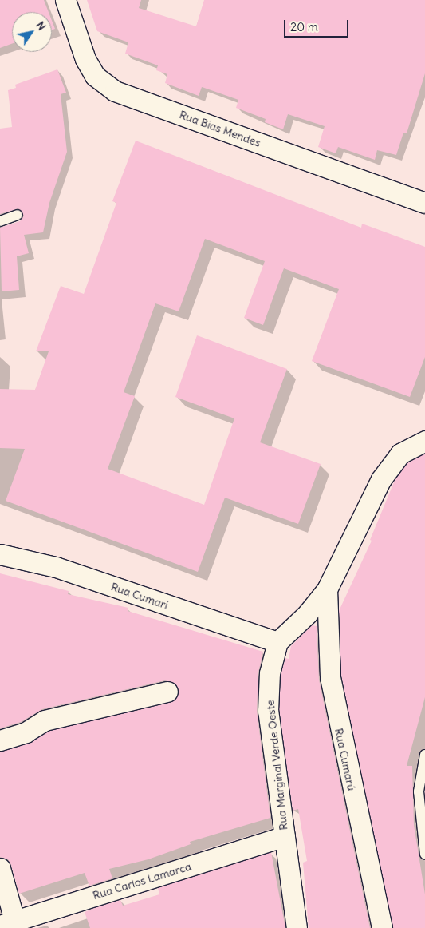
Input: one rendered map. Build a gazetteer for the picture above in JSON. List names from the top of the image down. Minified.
{"streets":{"street":["Rua Bias Mendes","Rua Cumari","Rua Cumarú","Rua Marginal Verde Oeste","Rua Carlos Lamarca"]},"crossings":[["Rua Cumari","Rua Marginal Verde Oeste"],["Rua Marginal Verde Oeste","Rua Carlos Lamarca"]],"scale_bar":"20 m","north":"top right"}
